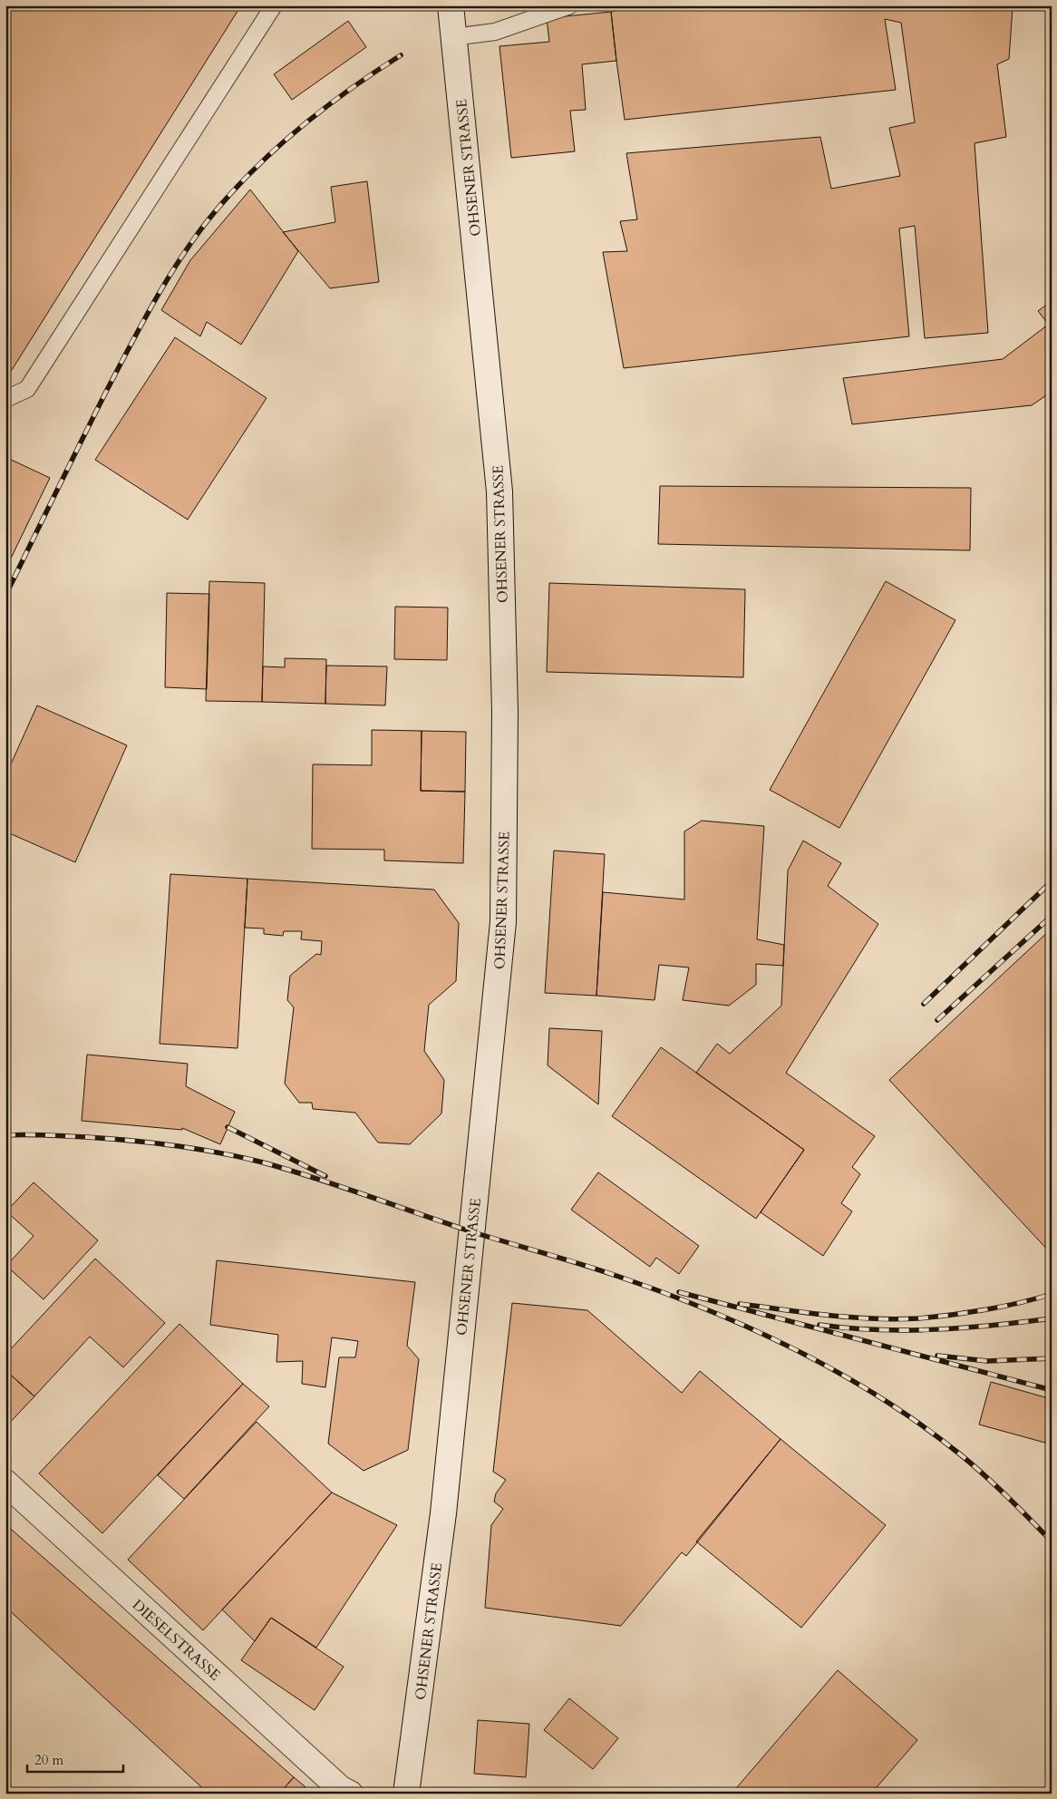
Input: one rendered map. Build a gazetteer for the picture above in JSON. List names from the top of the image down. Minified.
{"streets":{"main road":["OHSENER STRASSE","DIESELSTRASSE"]},"scale_bar":"20 m"}
